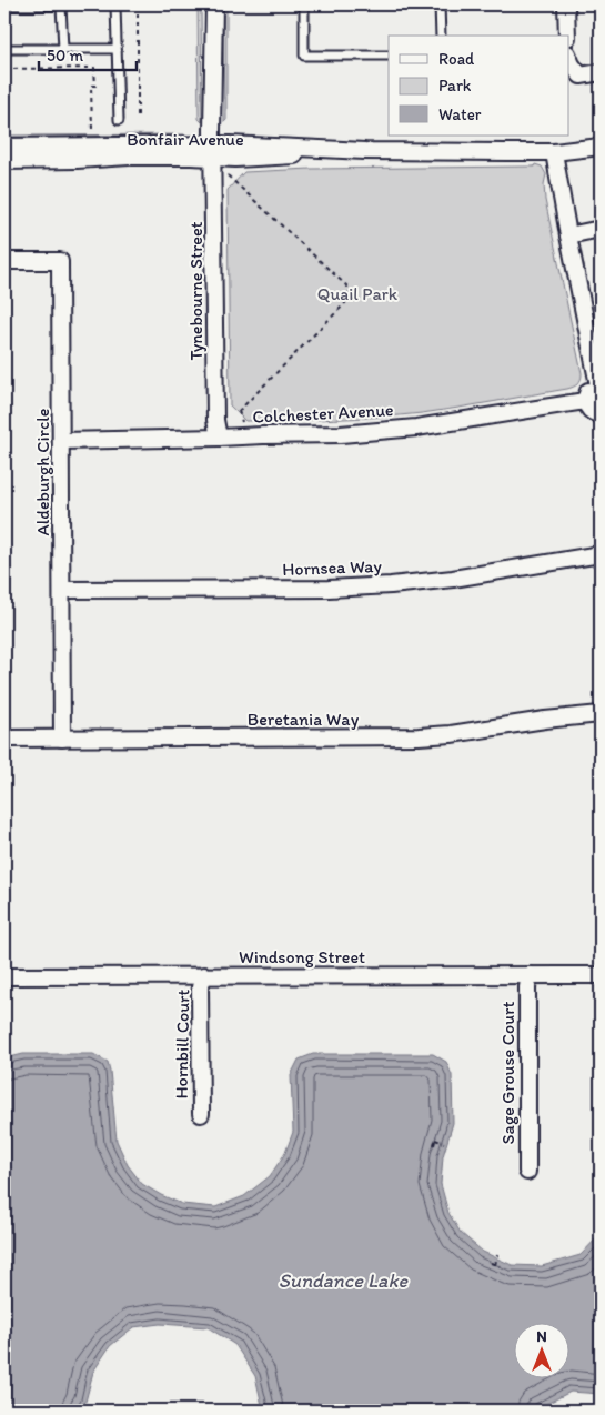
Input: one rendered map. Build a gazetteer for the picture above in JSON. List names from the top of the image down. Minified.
{"streets":{"street":["Bonfair Avenue","Tynebourne Street","Colchester Avenue","Aldeburgh Circle","Hornsea Way","Beretania Way","Windsong Street","Hornbill Court","Sage Grouse Court"]},"crossings":[["Bonfair Avenue","Tynebourne Street"],["Tynebourne Street","Colchester Avenue"],["Colchester Avenue","Aldeburgh Circle"],["Aldeburgh Circle","Hornsea Way"],["Aldeburgh Circle","Beretania Way"],["Windsong Street","Hornbill Court"],["Windsong Street","Sage Grouse Court"]],"water":["Sundance Lake"],"parks":["Quail Park"],"legend":["Road","Park","Water"],"scale_bar":"50 m","north":"top"}
